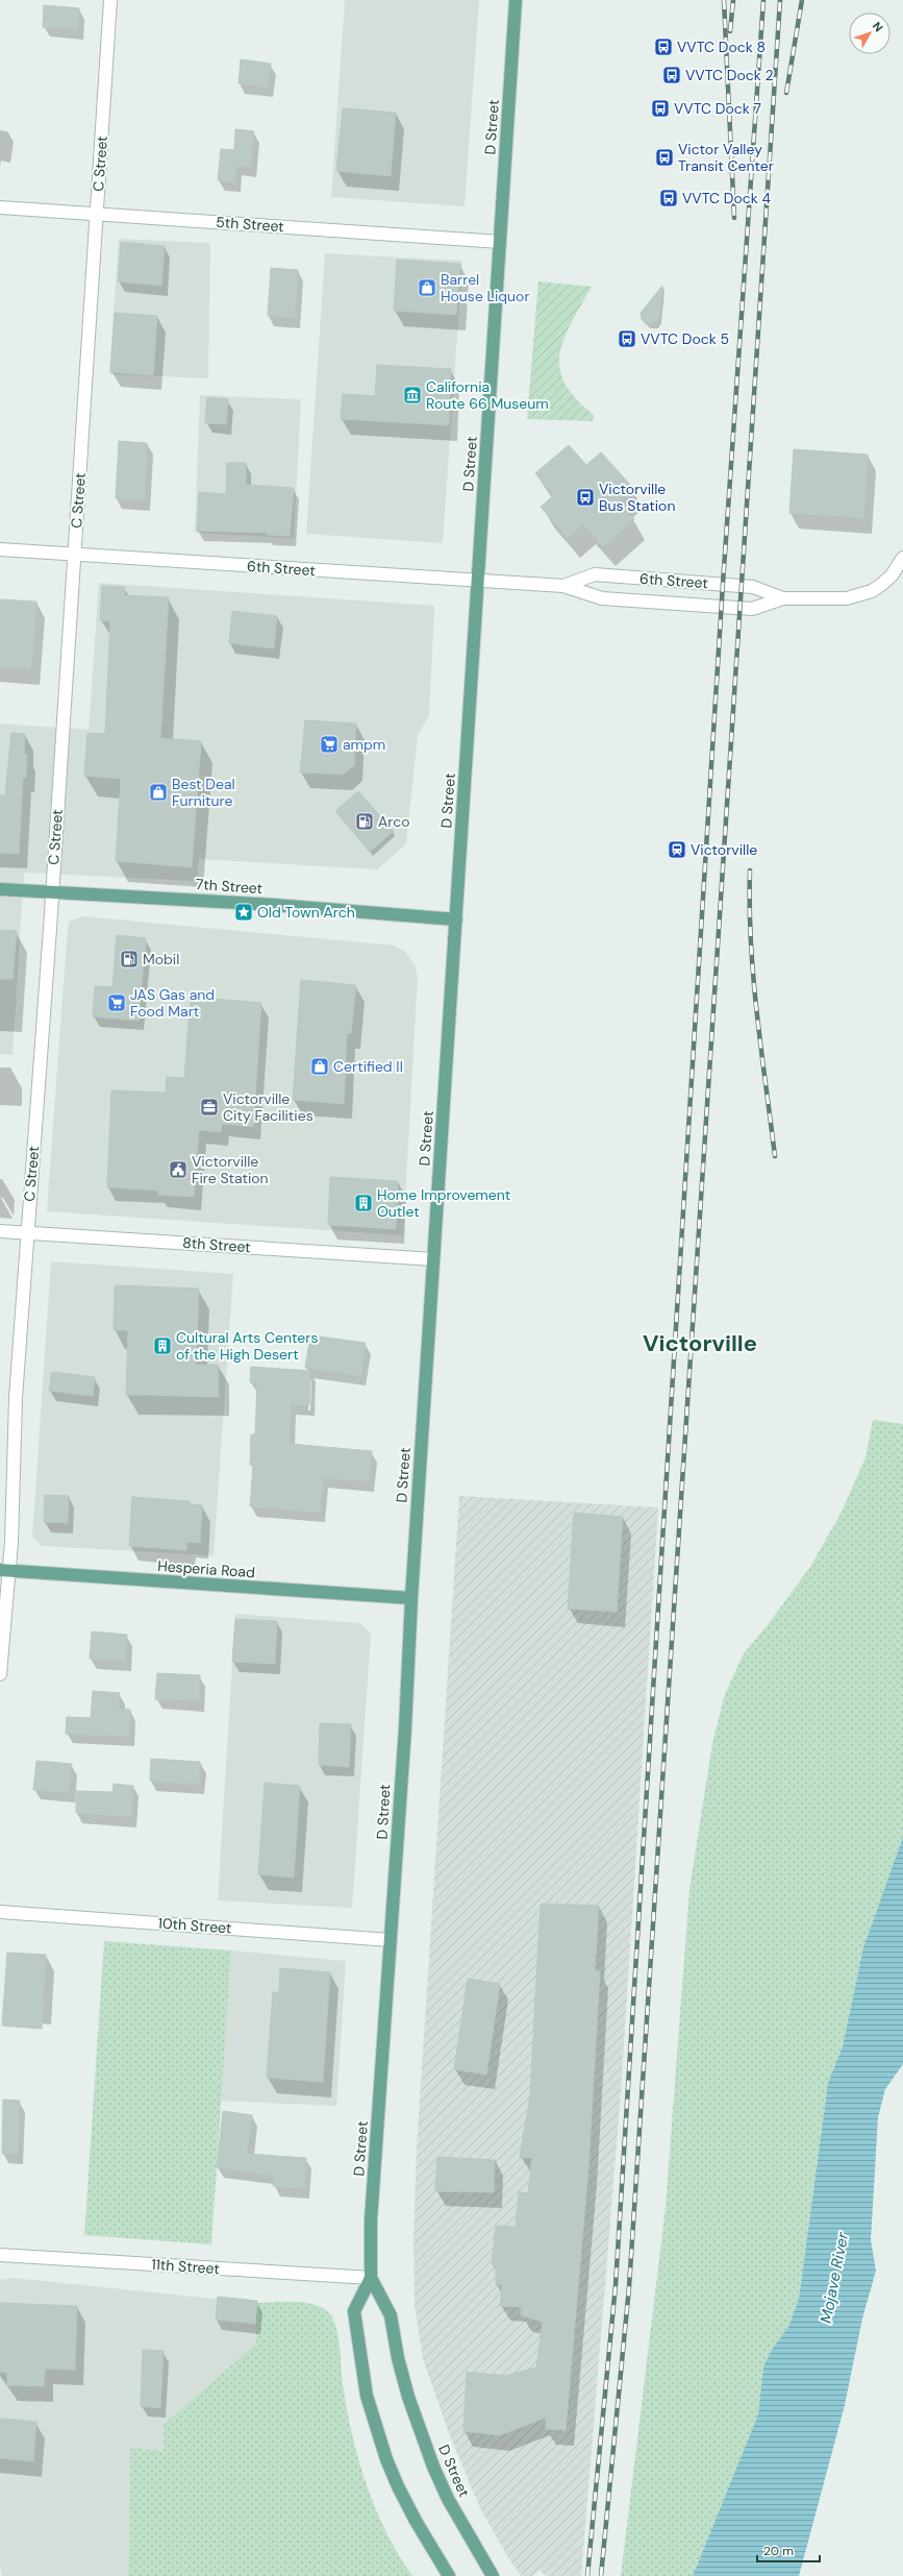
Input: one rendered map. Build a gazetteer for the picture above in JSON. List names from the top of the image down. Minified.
{"streets":{"main road":["D Street","7th Street","Hesperia Road"],"street":["C Street","5th Street","6th Street","8th Street","10th Street","11th Street"]},"crossings":[["D Street","5th Street"],["D Street","6th Street"],["D Street","7th Street"],["D Street","8th Street"],["D Street","Hesperia Road"],["D Street","10th Street"],["D Street","11th Street"],["C Street","5th Street"],["C Street","6th Street"],["C Street","7th Street"],["C Street","8th Street"],["C Street","Hesperia Road"]],"districts":["Victorville"],"water":["Mojave River"],"places":{"bus stop":["VVTC Dock 8","VVTC Dock 2","VVTC Dock 7","Victor Valley Transit Center","VVTC Dock 4","VVTC Dock 5","Victorville Bus Station"],"shop":["Barrel House Liquor","Best Deal Furniture","Certified II"],"museum":["California Route 66 Museum"],"supermarket":["ampm","JAS Gas and Food Mart"],"fuel station":["Arco","Mobil"],"station":["Victorville"],"place":["Old Town Arch"],"office":["Victorville City Facilities"],"public building":["Victorville Fire Station"],"building":["Home Improvement Outlet","Cultural Arts Centers of the High Desert"]},"scale_bar":"20 m","north":"top right"}
